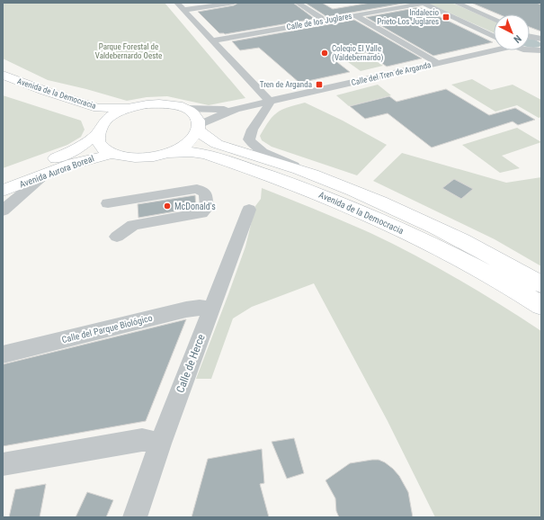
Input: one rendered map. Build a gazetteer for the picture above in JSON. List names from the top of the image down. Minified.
{"streets":{"main road":["Avenida de la Democracia","Avenida Aurora Boreal"],"street":["Calle de los Juglares","Calle del Tren de Arganda","Calle del Parque Biológico","Calle de Herce"]},"crossings":[["Calle del Tren de Arganda","Avenida de la Democracia"],["Avenida de la Democracia","Avenida Aurora Boreal"],["Calle del Parque Biológico","Calle de Herce"]],"parks":["Parque Forestal de Valdebernardo Oeste"],"places":{"transit":["Indalecio Prieto-Los Juglares","Tren de Arganda"],"other":["Colegio El Valle (Valdebernardo)","McDonald's"]},"north":"bottom right"}
